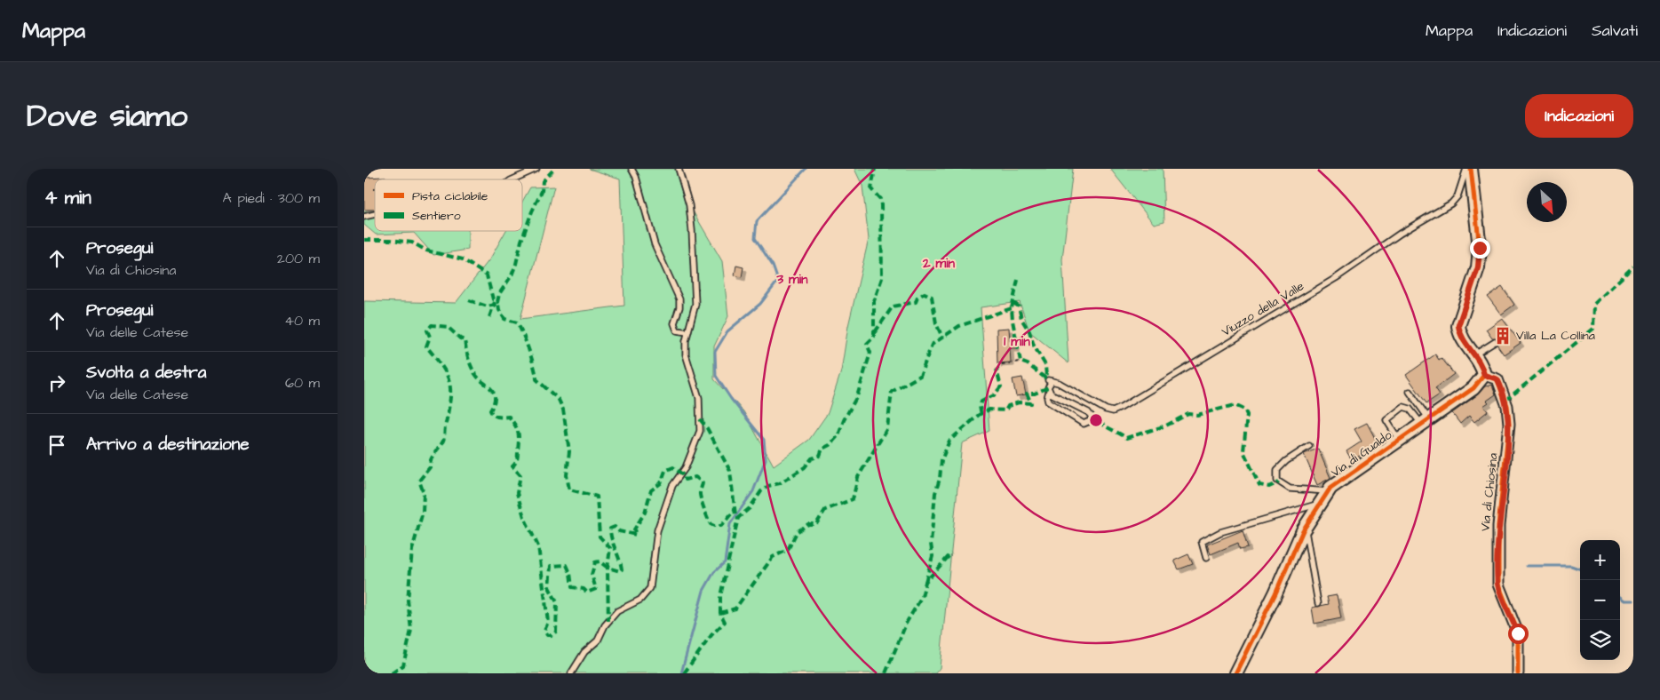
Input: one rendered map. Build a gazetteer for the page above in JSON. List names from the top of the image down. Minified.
{"streets":{"street":["Via di Gualdo","Via di Chiosina"],"lane":["Viuzzo della Valle"]},"crossings":[["Via di Gualdo","Via di Chiosina"]],"places":{"building":["Villa La Collina"]},"legend":["Pista ciclabile","Sentiero"],"north":"bottom right","page":{"header":"Mappa","nav":["Mappa","Indicazioni","Salvati"],"title":"Dove siamo","buttons":"Indicazioni","heading":["4 min","A piedi · 300 m"],"list":[["Prosegui","Via di Chiosina","200 m"],["Prosegui","Via delle Catese","40 m"],["Svolta a destra","Via delle Catese","60 m"],"Arrivo a destinazione"],"map_buttons":["+","−"]},"rings":["2 min","3 min","1 min"]}
